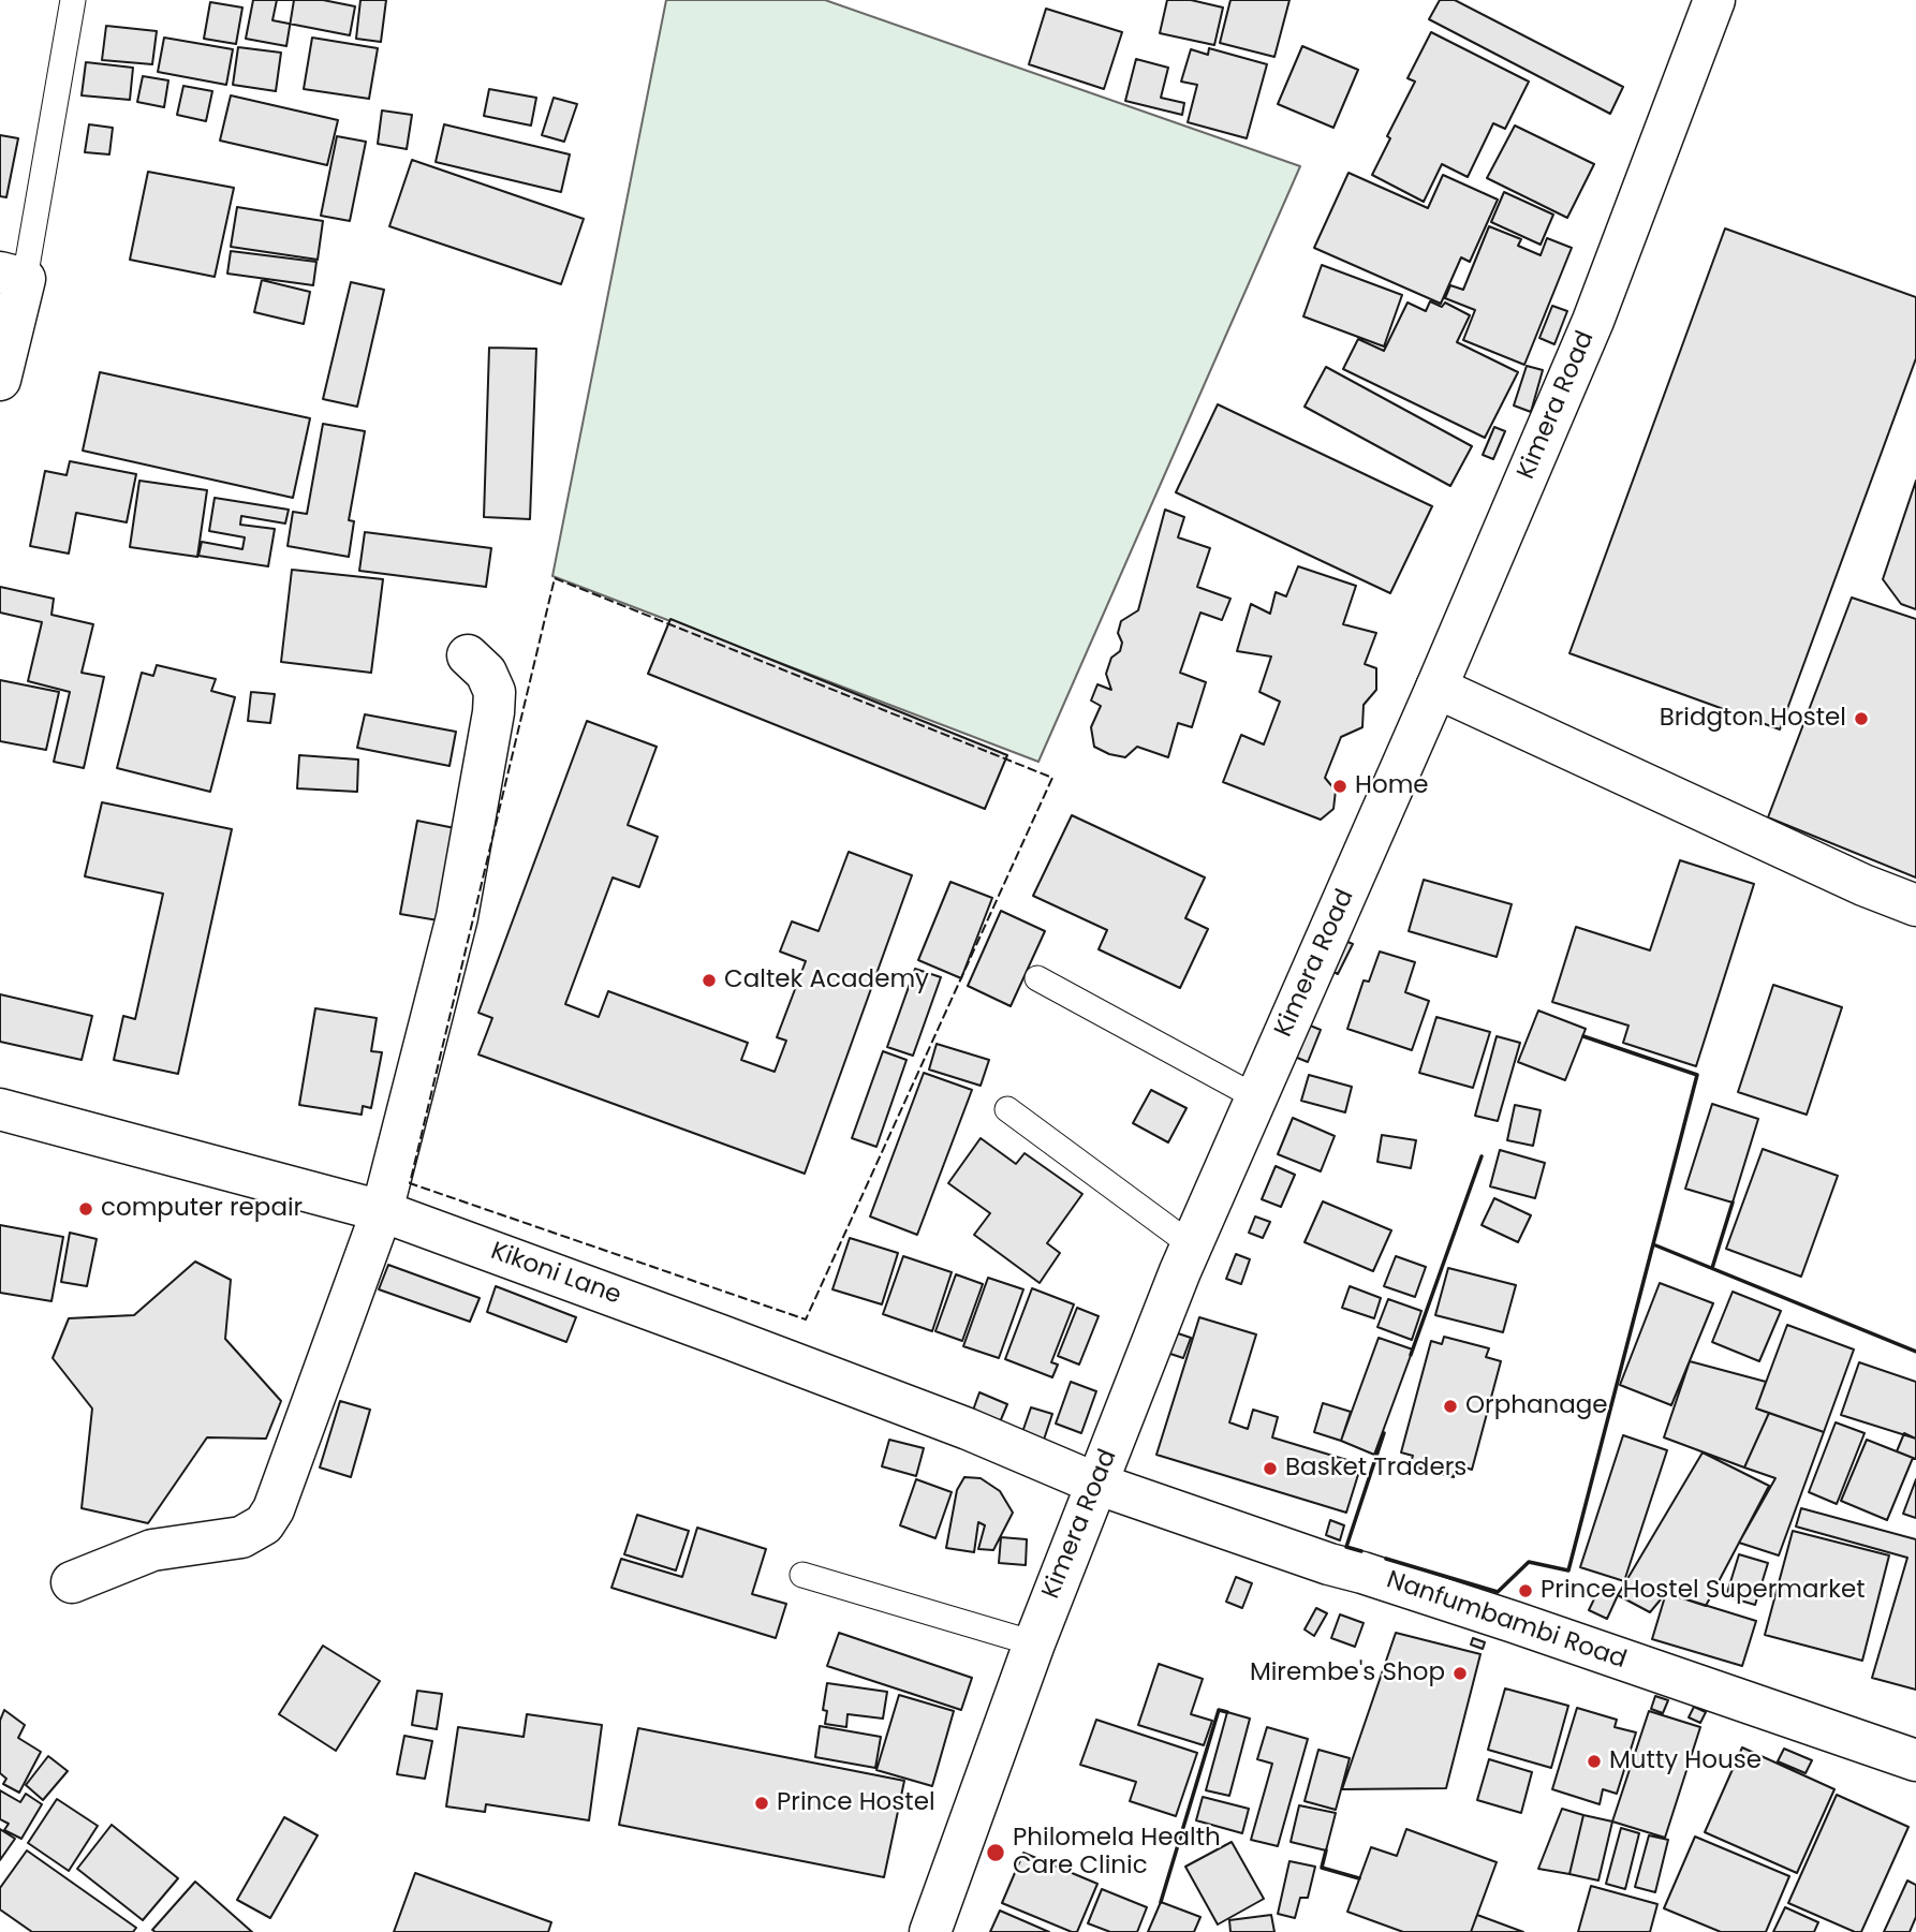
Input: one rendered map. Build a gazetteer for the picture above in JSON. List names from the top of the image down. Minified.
{"streets":{"street":["Kimera Road","Kikoni Lane","Nanfumbambi Road"]},"crossings":[["Kimera Road","Kikoni Lane"],["Kimera Road","Nanfumbambi Road"],["Kikoni Lane","Nanfumbambi Road"]],"places":["Bridgton Hostel","Home","Caltek Academy","computer repair","Orphanage","Basket Traders","Prince Hostel Supermarket","Mirembe's Shop","Mutty House","Prince Hostel","Philomela Health Care Clinic"]}
